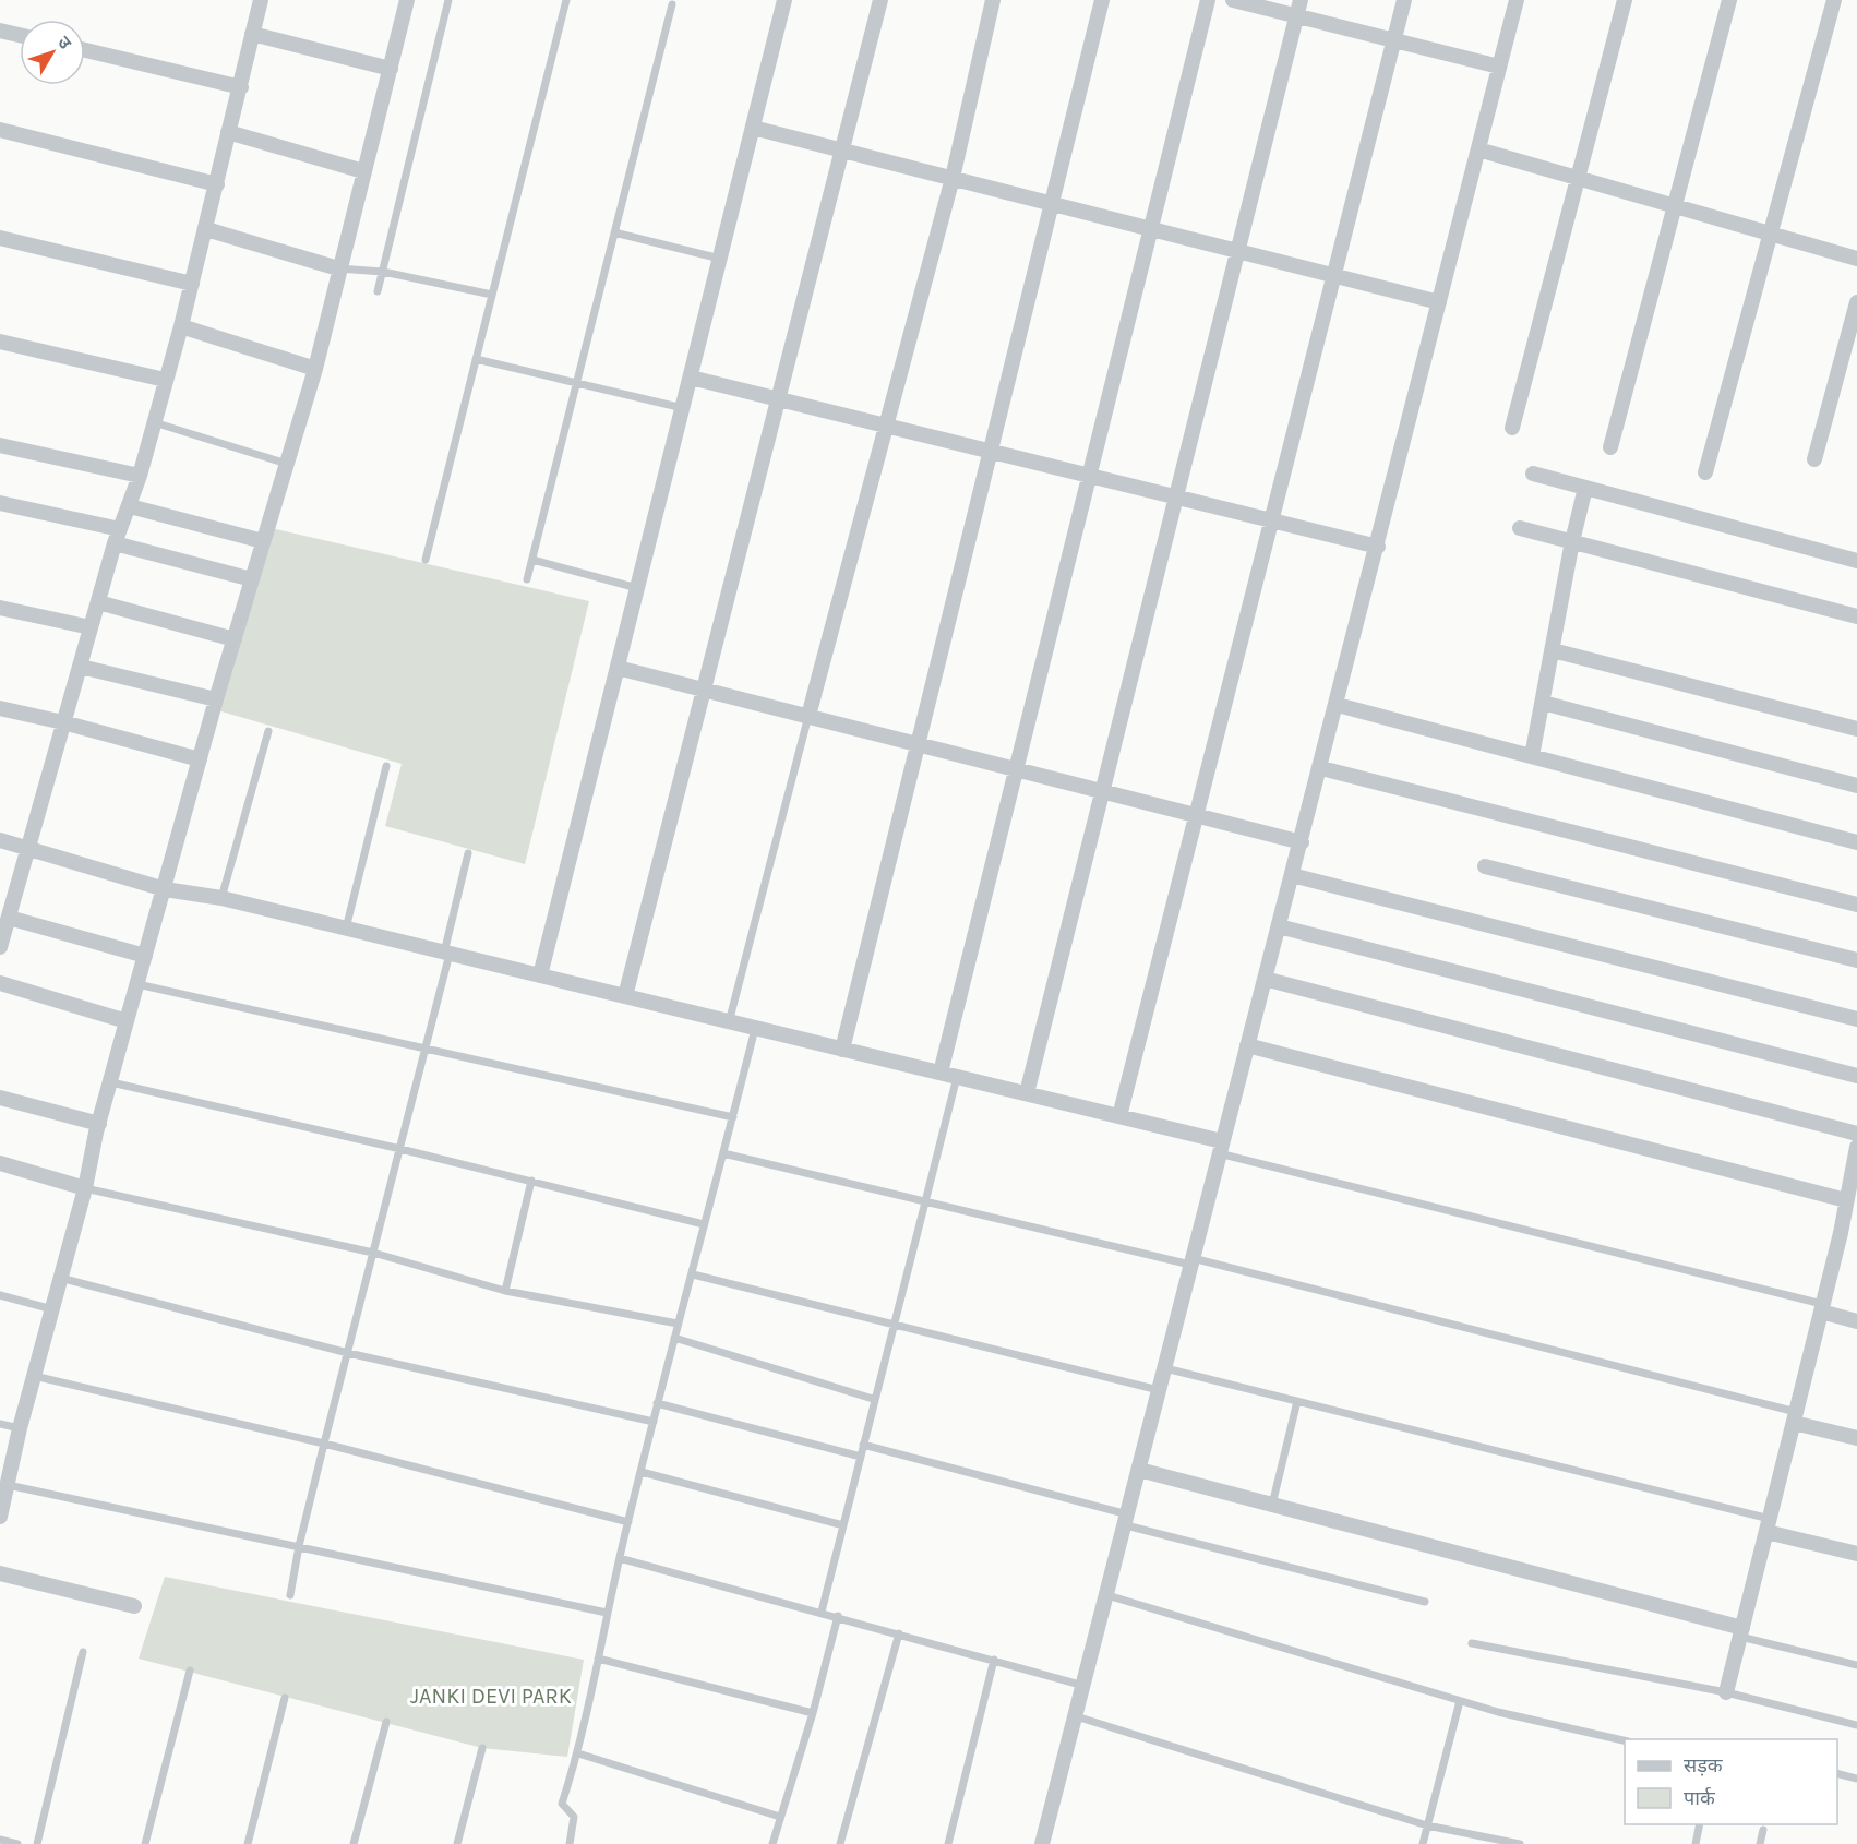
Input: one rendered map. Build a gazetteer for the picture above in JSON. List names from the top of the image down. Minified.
{"parks":["JANKI DEVI PARK"],"legend":["सड़क","पार्क"],"north":"top right"}
